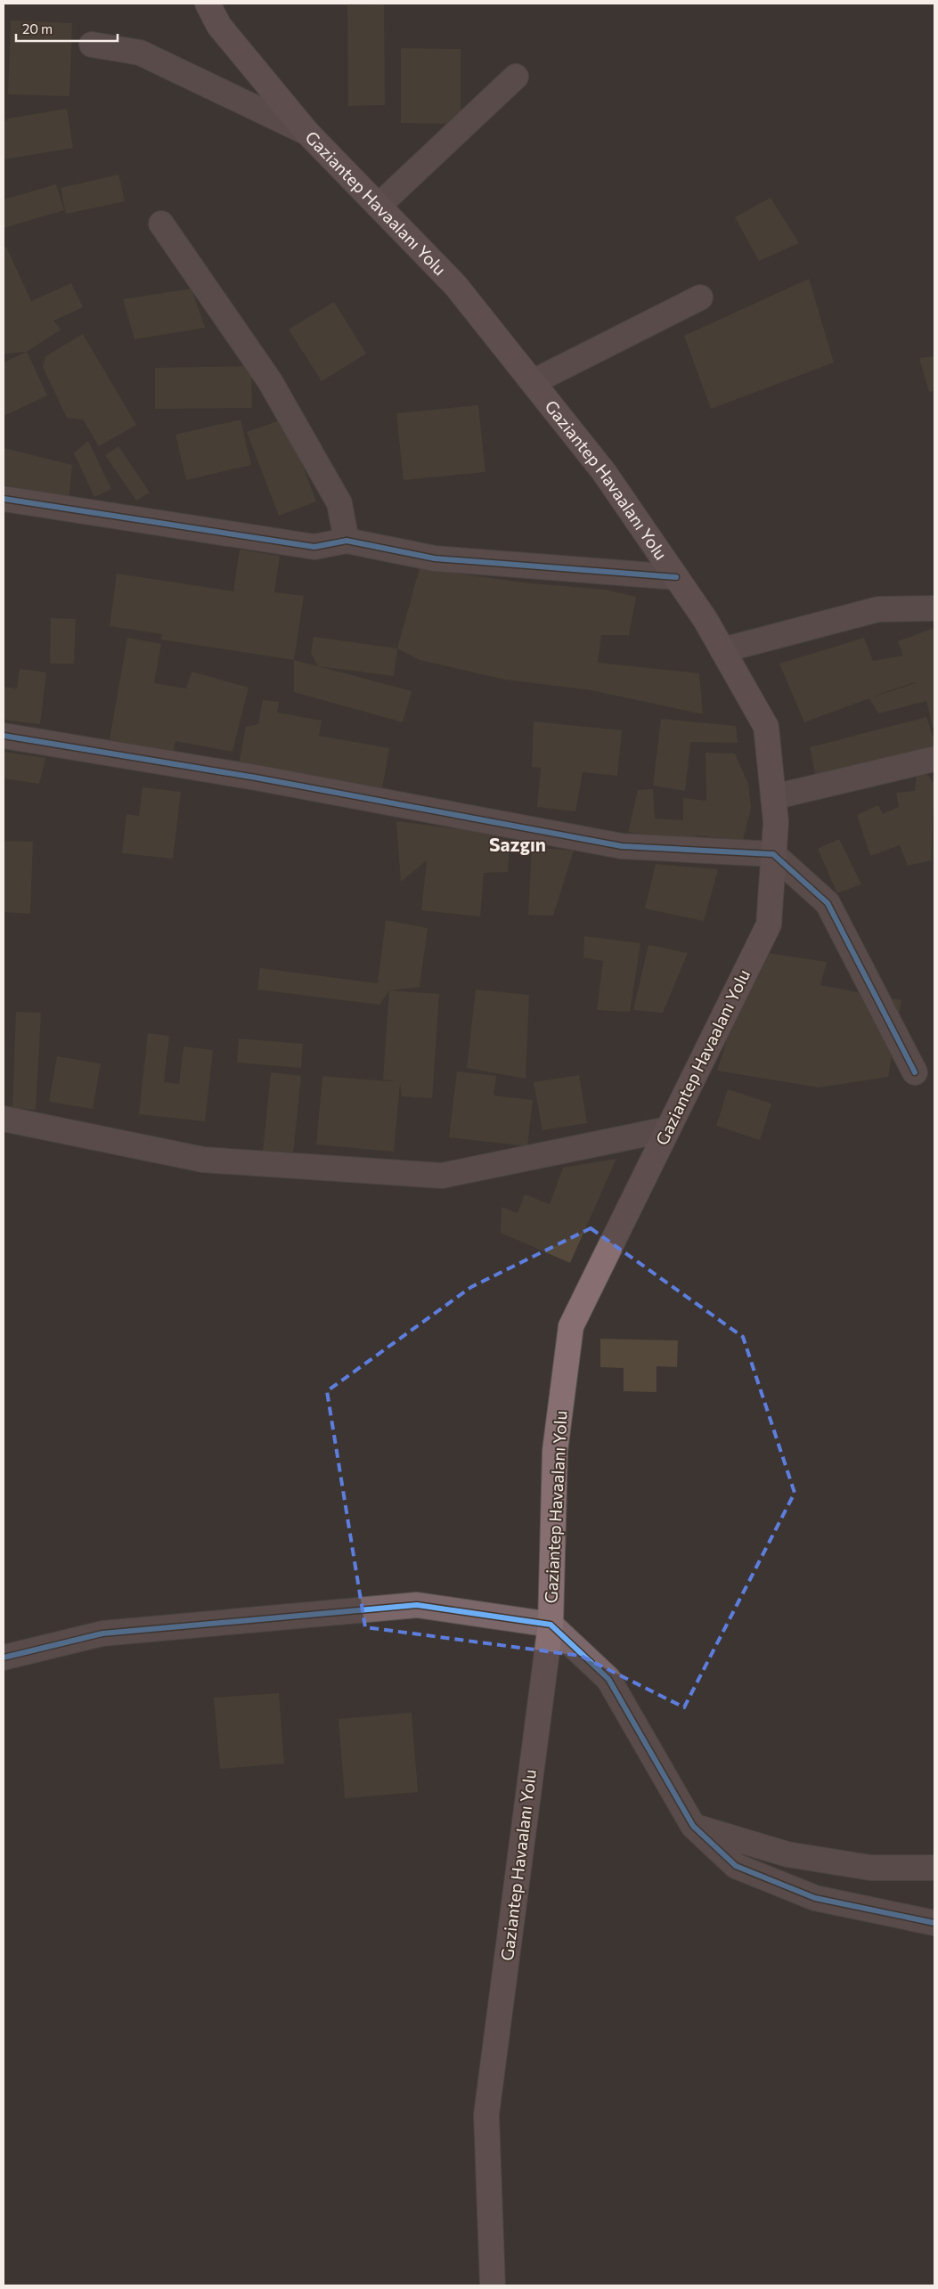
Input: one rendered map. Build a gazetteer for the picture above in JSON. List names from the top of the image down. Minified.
{"streets":{"main road":["Gaziantep Havaalanı Yolu"]},"districts":["Sazgın"],"scale_bar":"20 m"}
